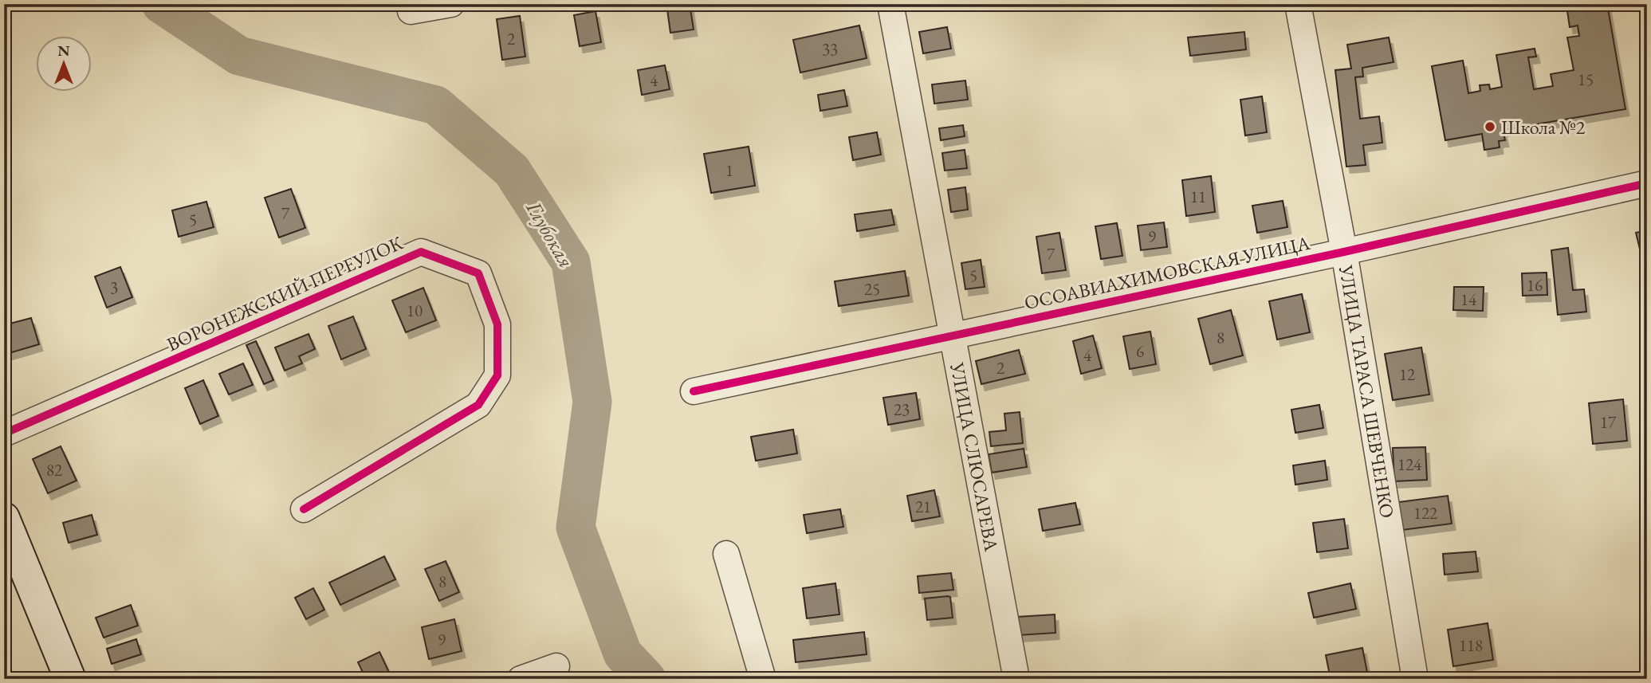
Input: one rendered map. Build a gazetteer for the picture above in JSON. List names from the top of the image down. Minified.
{"streets":{"street":["ОСОАВИАХИМОВСКАЯ УЛИЦА","ВОРОНЕЖСКИЙ ПЕРЕУЛОК","УЛИЦА ТАРАСА ШЕВЧЕНКО","УЛИЦА СЛЮСАРЕВА"]},"crossings":[["ОСОАВИАХИМОВСКАЯ УЛИЦА","УЛИЦА ТАРАСА ШЕВЧЕНКО"],["ОСОАВИАХИМОВСКАЯ УЛИЦА","УЛИЦА СЛЮСАРЕВА"]],"water":["Глубокая"],"places":["Школа №2"],"house_numbers":["2","33","15","4","1","11","7","5","9","7","5","16","3","25","14","10","8","6","4","2","12","23","17","124","82","21","122","8","9","118"],"north":"top"}
